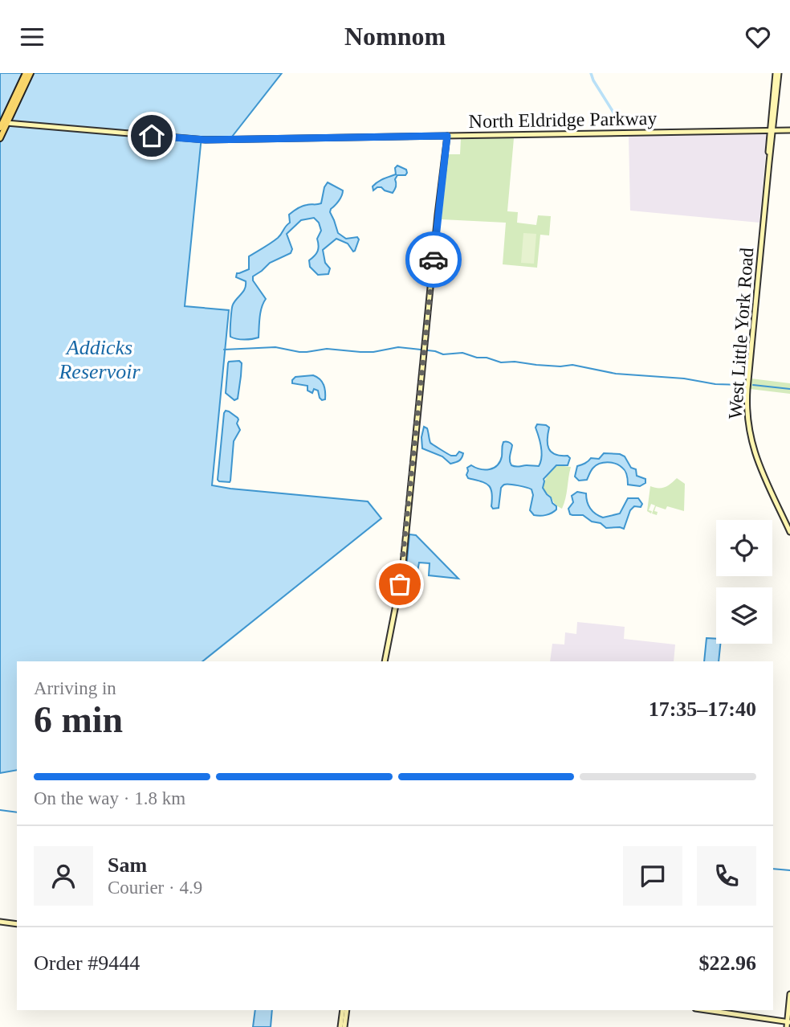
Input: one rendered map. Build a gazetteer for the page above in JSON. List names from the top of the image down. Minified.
{"streets":{"main road":["North Eldridge Parkway","West Little York Road"]},"crossings":[["North Eldridge Parkway","West Little York Road"]],"water":["Addicks Reservoir"],"page":{"header":"Nomnom","heading":["6 min","Arriving in","17:35–17:40"],"panel":["Sam","Courier · 4.9","Order #9444","$22.96"],"bar":"On the way · 1.8 km"}}
